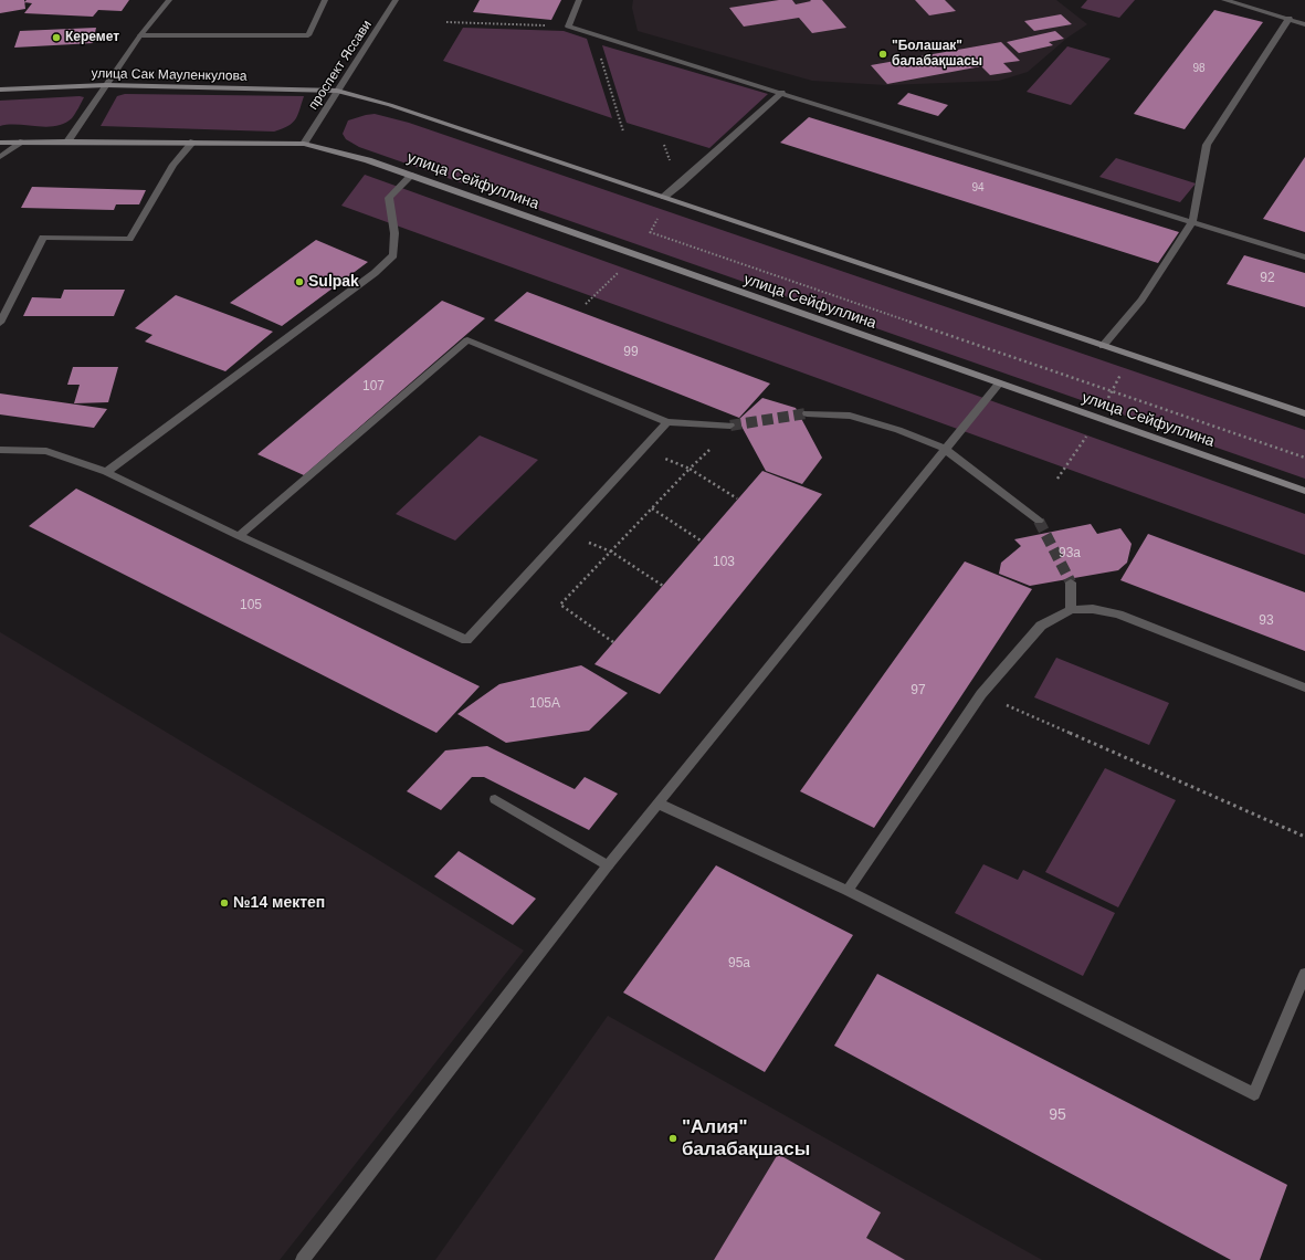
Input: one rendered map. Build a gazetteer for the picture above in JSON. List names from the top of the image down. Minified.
{"streets":{"main road":["улица Сак Мауленкулова","улица Сейфуллина"],"street":["проспект Яссави"]},"crossings":[["проспект Яссави","улица Сак Мауленкулова"],["проспект Яссави","улица Сейфуллина"]],"places":["Керемет","\"Болашак\" балабақшасы","Sulpak","№14 мектеп","\"Алия\" балабақшасы"],"house_numbers":["98","94","92","99","107","93а","103","105","93","97","105А","95а","95"]}
